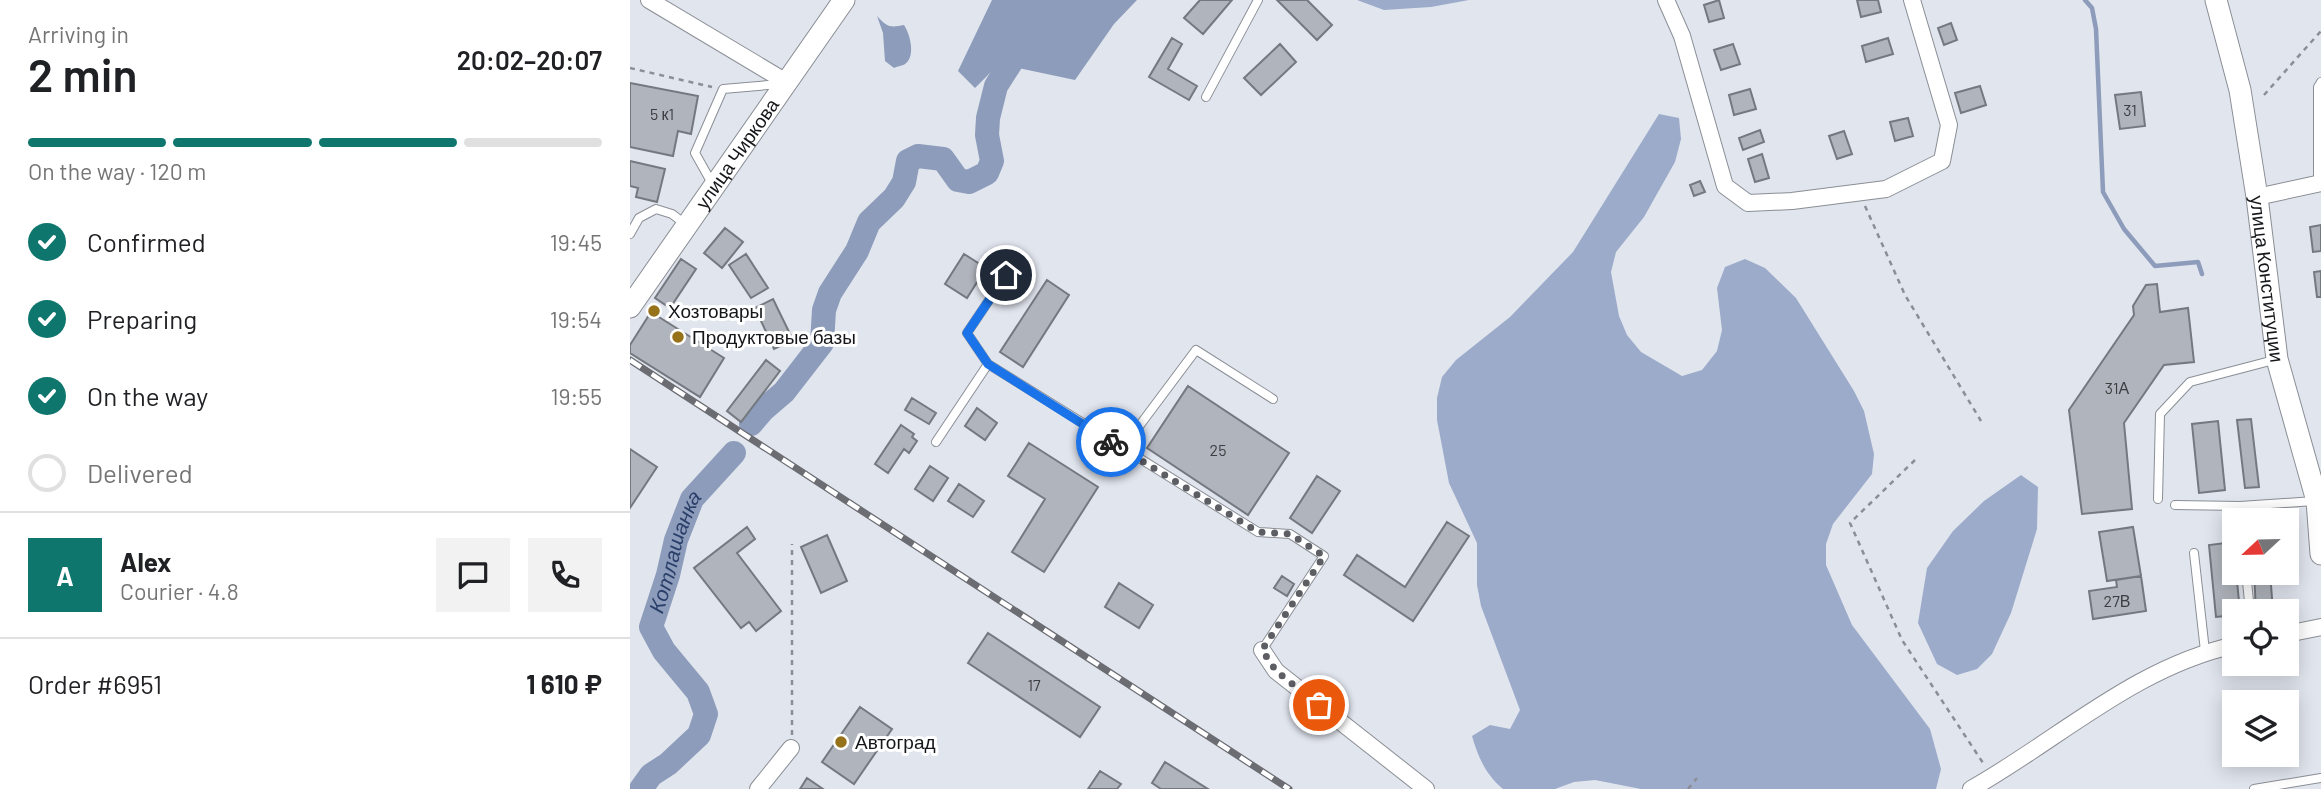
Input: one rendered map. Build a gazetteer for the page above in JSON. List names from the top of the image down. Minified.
{"streets":{"main road":["улица Чиркова","улица Конституции"]},"water":["Котлашанка"],"places":["Хозтовары","Продуктовые базы","Автоград"],"house_numbers":["31","5 к1","31А","25","27В","17"],"north":"left","page":{"heading":["2 min","Arriving in","20:02–20:07"],"panel":["Alex","Courier · 4.8","Order #6951","1 610 ₽"],"bar":"On the way · 120 m","list":[["Confirmed","19:45"],["Preparing","19:54"],["On the way","19:55"],"Delivered"],"round":"A"}}
